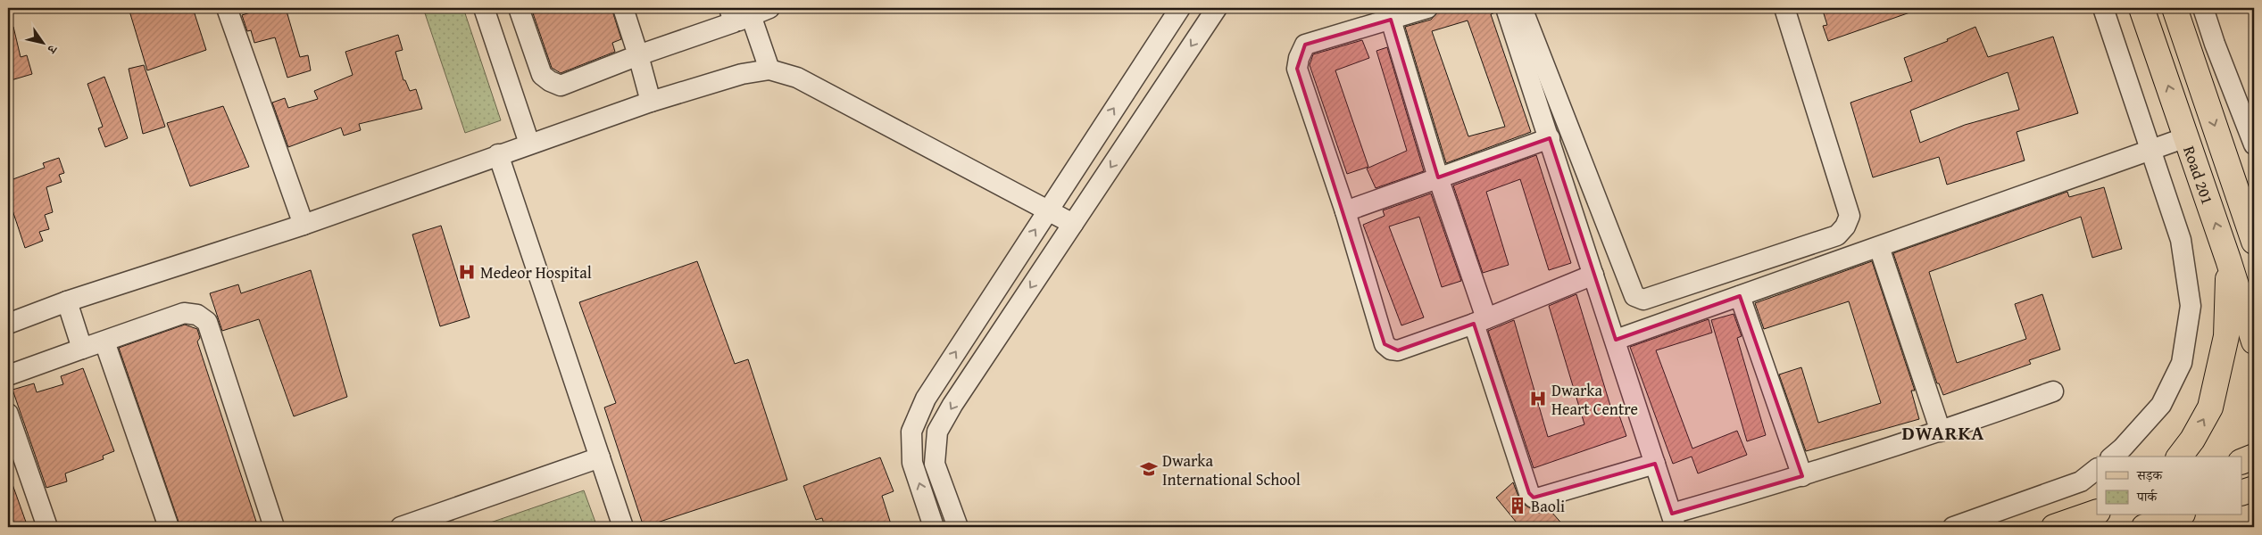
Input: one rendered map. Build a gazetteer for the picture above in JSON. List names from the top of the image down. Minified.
{"streets":{"main road":["Road 201"]},"districts":["DWARKA"],"places":{"hospital":["Medeor Hospital","Dwarka Heart Centre"],"school or university":["Dwarka International School"],"building":["Baoli"]},"legend":["सड़क","पार्क"],"north":"bottom right"}
